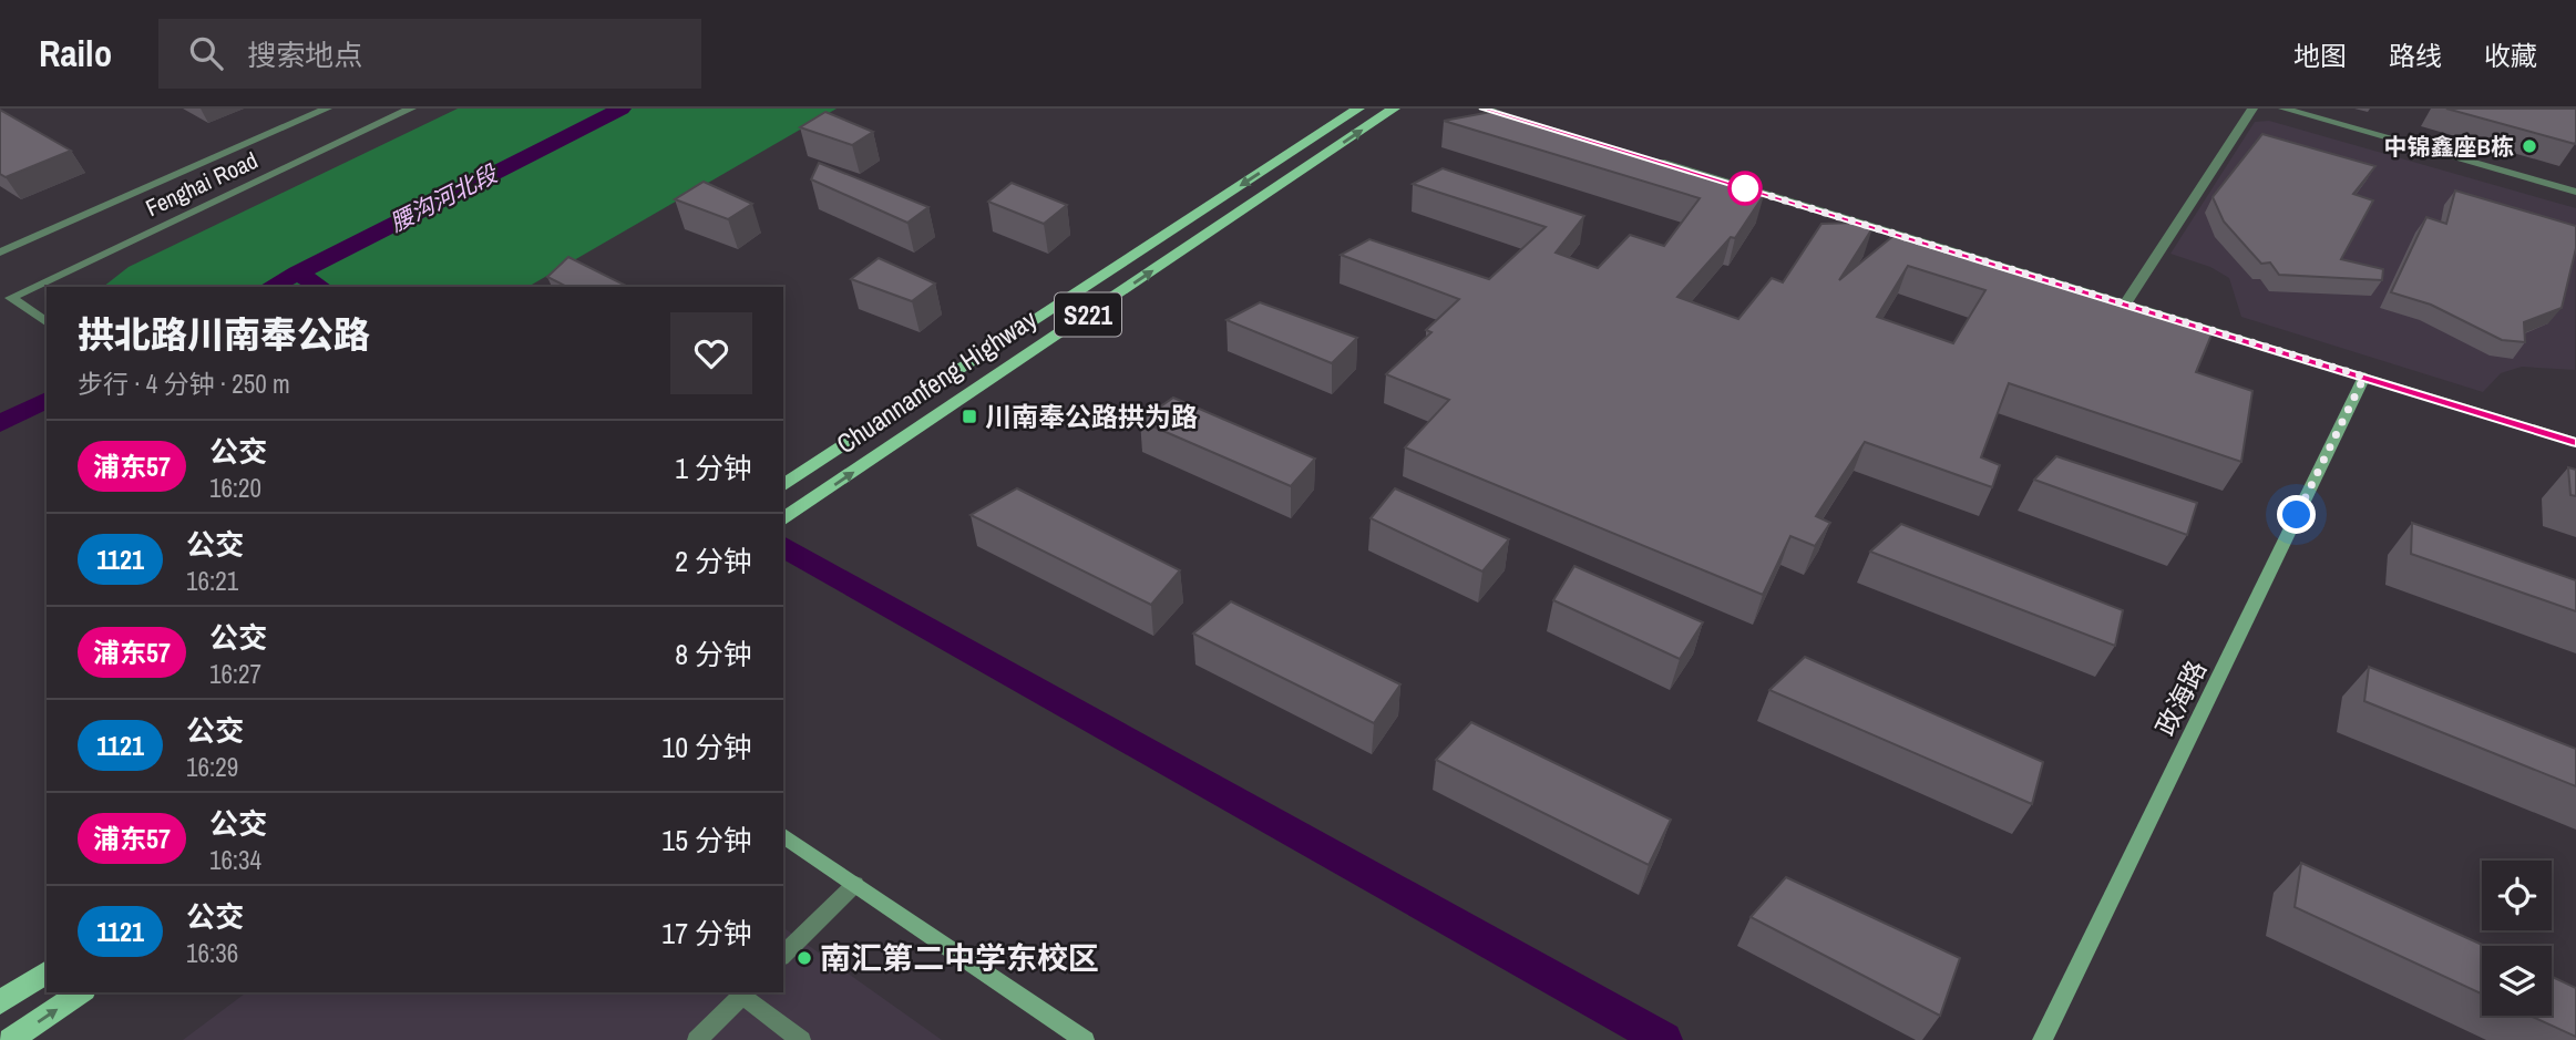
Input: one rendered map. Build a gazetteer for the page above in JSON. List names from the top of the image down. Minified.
{"streets":{"main road":["S221","Chuannanfeng Highway"],"street":["Fenghai Road","政海路"]},"water":["腰沟河北段"],"places":{"other":["中锦鑫座B栋","南汇第二中学东校区"],"transit":["川南奉公路拱为路"]},"lines":["bus line 浦东57"],"page":{"header":"Railo","search":"搜索地点","nav":["地图","路线","收藏"],"heading":["拱北路川南奉公路","步行 · 4 分钟 · 250 m"],"list":[{"mark":"浦东57","name":"公交","note":"16:20","value":"1 分钟"},{"mark":"1121","name":"公交","note":"16:21","value":"2 分钟"},{"mark":"浦东57","name":"公交","note":"16:27","value":"8 分钟"},{"mark":"1121","name":"公交","note":"16:29","value":"10 分钟"},{"mark":"浦东57","name":"公交","note":"16:34","value":"15 分钟"},{"mark":"1121","name":"公交","note":"16:36","value":"17 分钟"}]}}
